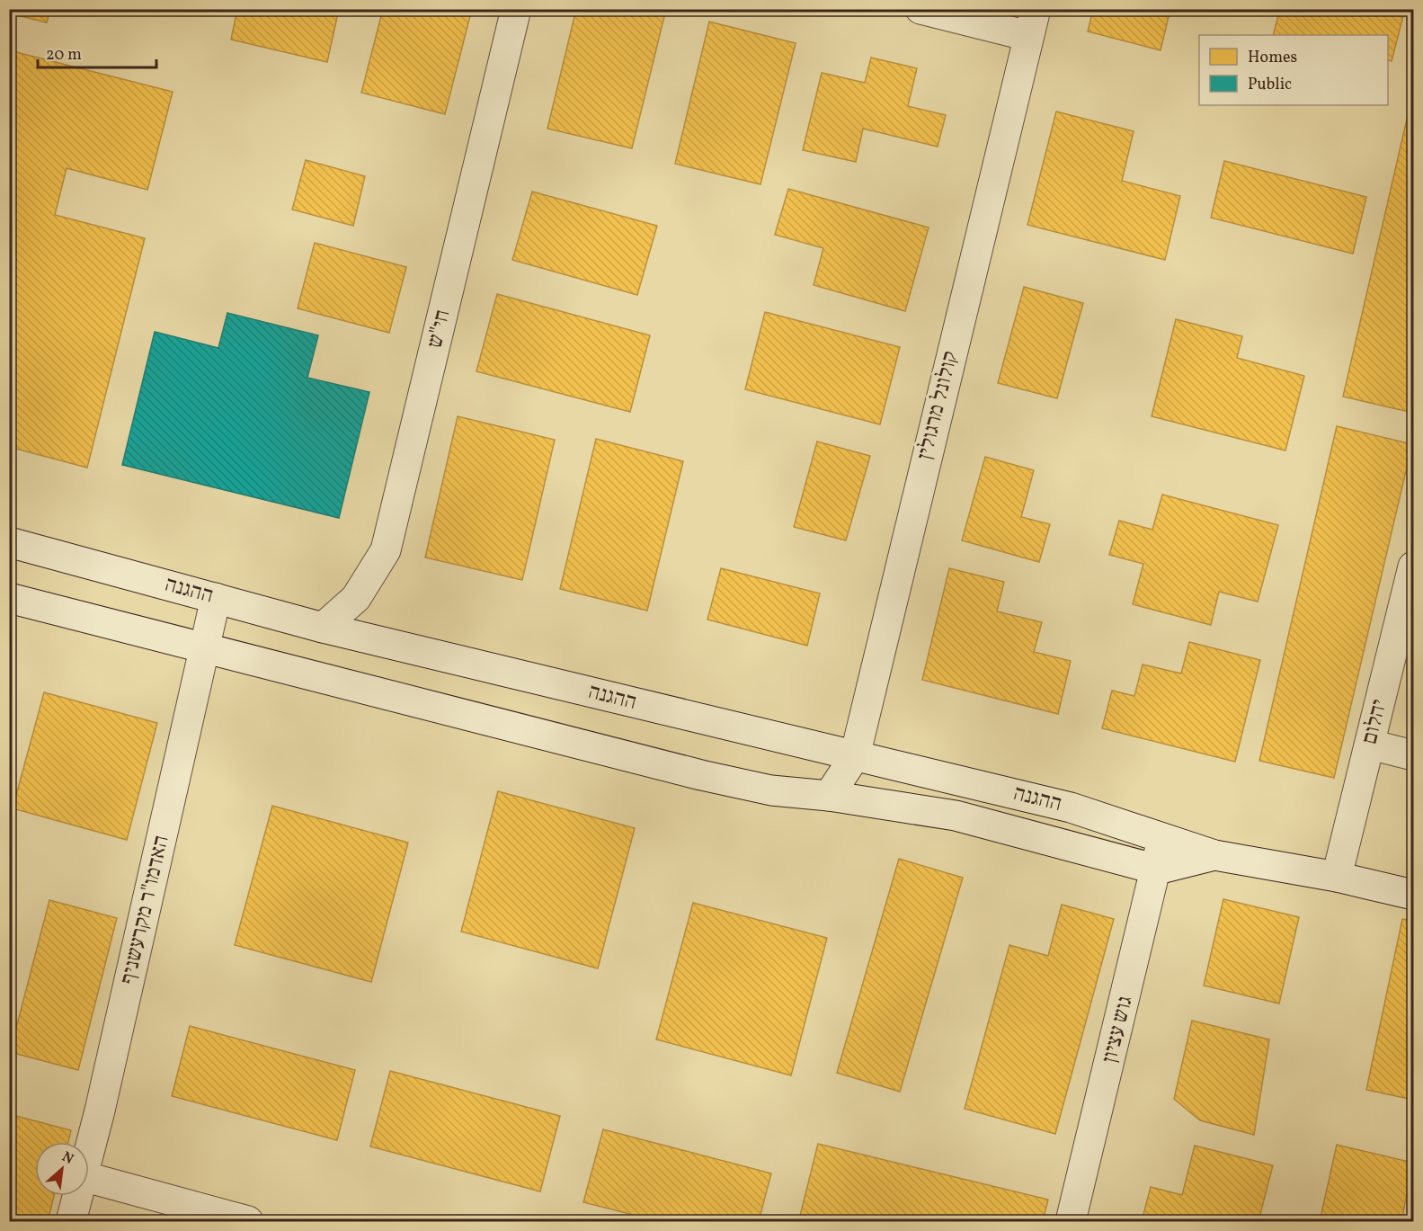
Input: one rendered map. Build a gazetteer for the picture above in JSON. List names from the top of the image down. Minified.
{"streets":{"street":["חי\"ש","קולונל מרגולין","ההגנה","יהלום","האדמו\"ר מקרעשניף","גוש עציון"]},"crossings":[["חי\"ש","ההגנה"],["קולונל מרגולין","ההגנה"],["ההגנה","יהלום"],["ההגנה","האדמו\"ר מקרעשניף"],["ההגנה","גוש עציון"]],"legend":["Homes","Public"],"scale_bar":"20 m","north":"top right"}
